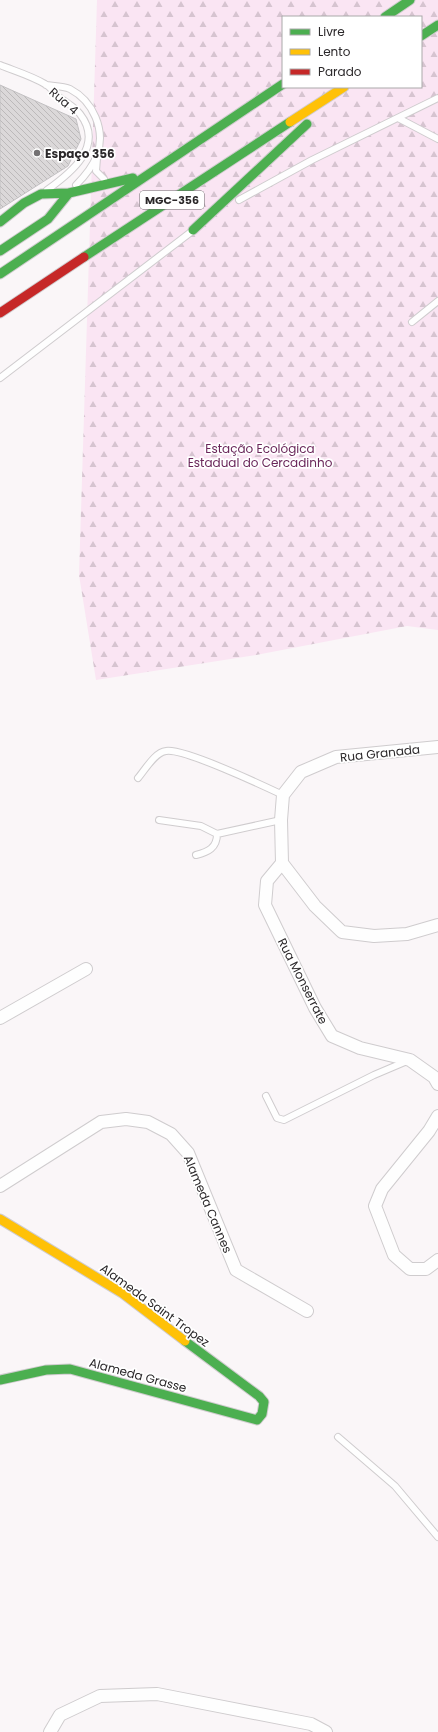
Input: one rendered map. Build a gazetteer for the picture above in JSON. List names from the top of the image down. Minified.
{"streets":{"main road":["MGC-356","Alameda Saint Tropez","Alameda Grasse"],"street":["Rua Granada","Rua Monserrate","Alameda Cannes"],"lane":["Rua 4"]},"crossings":[["Alameda Saint Tropez","Alameda Grasse"]],"parks":["Estação Ecológica Estadual do Cercadinho"],"places":["Espaço 356"],"legend":["Livre","Lento","Parado"]}
